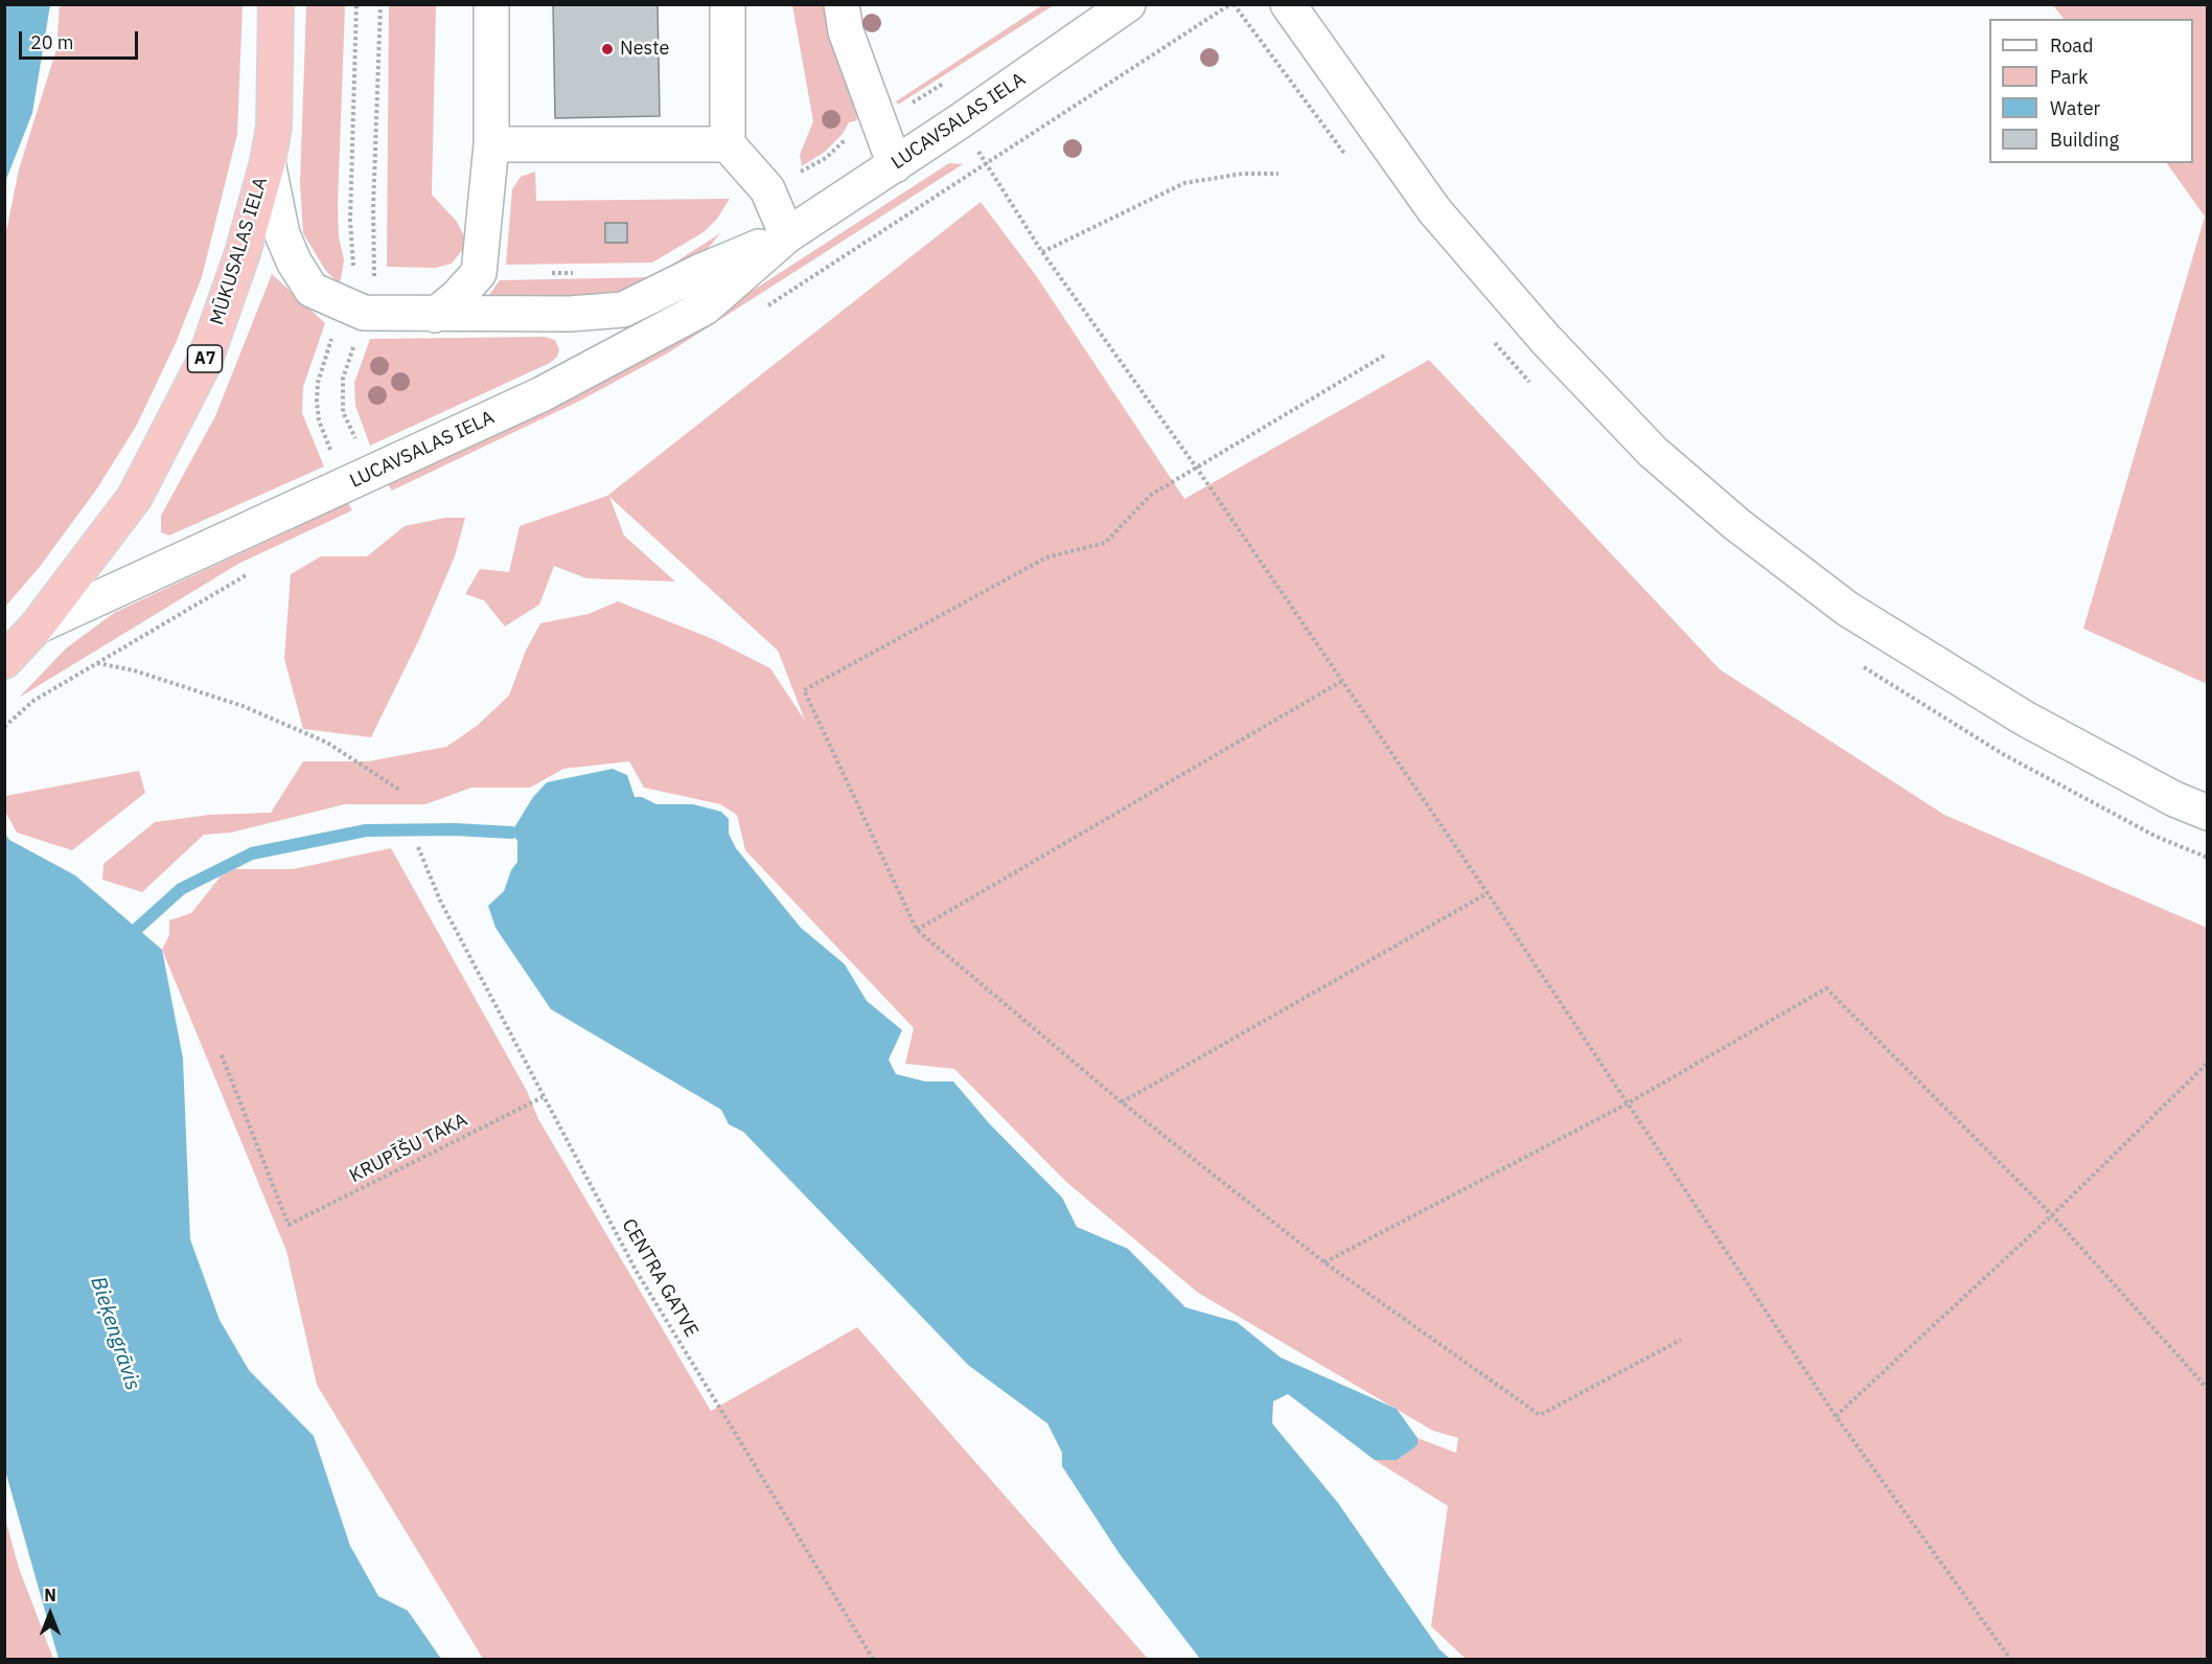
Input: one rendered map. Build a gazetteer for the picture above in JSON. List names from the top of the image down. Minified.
{"streets":{"highway":["MŪKUSALAS IELA","A7"],"street":["LUCAVSALAS IELA"],"path":["KRUPĪŠU TAKA","CENTRA GATVE"]},"crossings":[["LUCAVSALAS IELA","MŪKUSALAS IELA"],["KRUPĪŠU TAKA","CENTRA GATVE"]],"water":["Bieķengrāvis"],"places":["Neste"],"legend":["Road","Park","Water","Building"],"scale_bar":"20 m","north":"top"}
